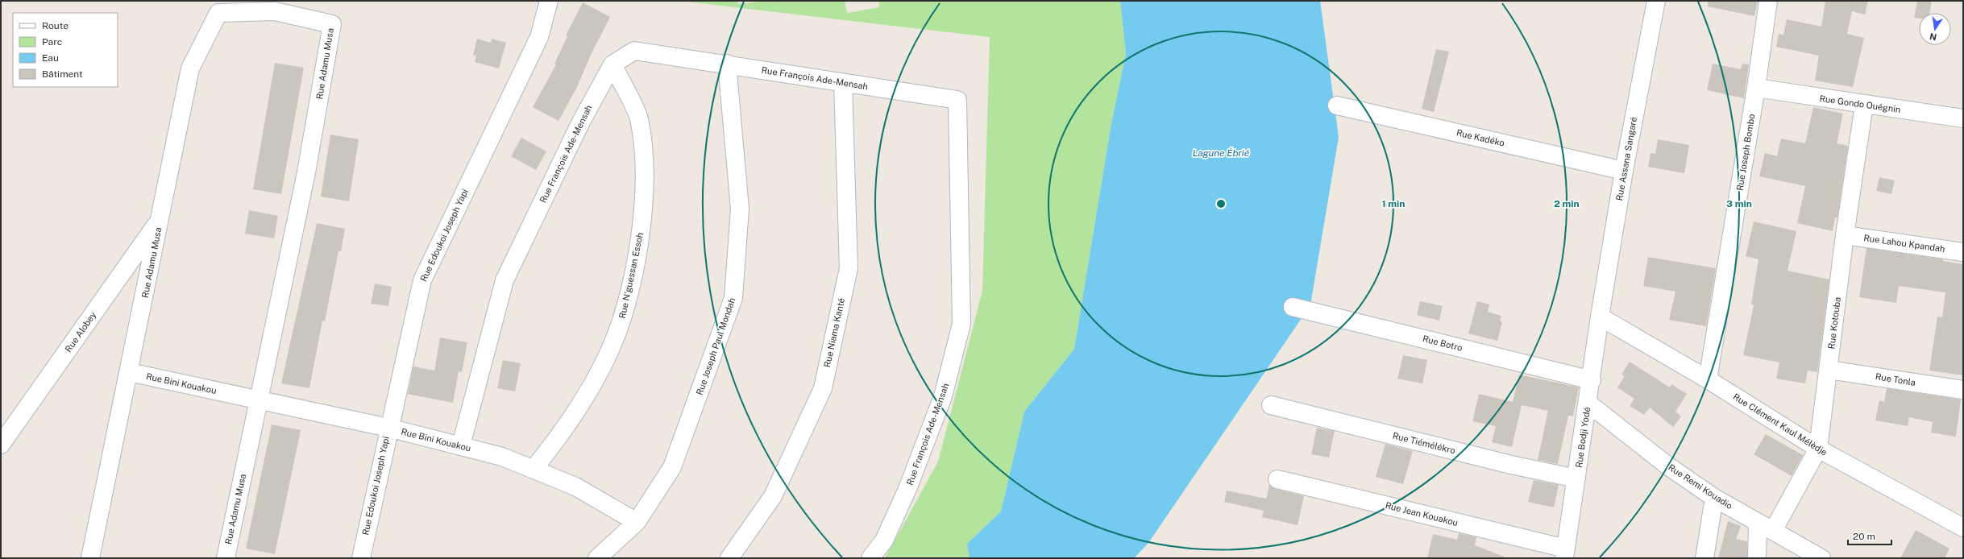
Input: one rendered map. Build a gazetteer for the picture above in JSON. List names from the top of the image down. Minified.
{"streets":{"street":["Rue Adamu Musa","Rue François Ade-Mensah","Rue Gondo Ouégnin","Rue Kadéko","Rue Joseph Bombo","Rue Assana Sangaré","Rue Edoukoi Joseph Yapi","Rue Lahou Kpandah","Rue N'guessan Essoh","Rue Kotouba","Rue Alobey","Rue Niama Kanté","Rue Botro","Rue Joseph Paul Mondah","Rue Tonla","Rue Bini Kouakou","Rue Clément Kaul Mélèdje","Rue Bodji Yodé","Rue Tiémélékro","Rue Remi Kouadio","Rue Jean Kouakou"]},"crossings":[["Rue Adamu Musa","Rue Alobey"],["Rue Adamu Musa","Rue Bini Kouakou"],["Rue François Ade-Mensah","Rue N'guessan Essoh"],["Rue François Ade-Mensah","Rue Niama Kanté"],["Rue François Ade-Mensah","Rue Joseph Paul Mondah"],["Rue François Ade-Mensah","Rue Bini Kouakou"],["Rue Gondo Ouégnin","Rue Joseph Bombo"],["Rue Gondo Ouégnin","Rue Kotouba"],["Rue Kadéko","Rue Assana Sangaré"],["Rue Joseph Bombo","Rue Clément Kaul Mélèdje"],["Rue Assana Sangaré","Rue Clément Kaul Mélèdje"],["Rue Assana Sangaré","Rue Bodji Yodé"],["Rue Edoukoi Joseph Yapi","Rue Bini Kouakou"],["Rue Lahou Kpandah","Rue Kotouba"],["Rue N'guessan Essoh","Rue Bini Kouakou"],["Rue Kotouba","Rue Tonla"],["Rue Kotouba","Rue Clément Kaul Mélèdje"],["Rue Kotouba","Rue Remi Kouadio"],["Rue Botro","Rue Bodji Yodé"],["Rue Joseph Paul Mondah","Rue Bini Kouakou"],["Rue Clément Kaul Mélèdje","Rue Bodji Yodé"],["Rue Bodji Yodé","Rue Tiémélékro"],["Rue Bodji Yodé","Rue Remi Kouadio"],["Rue Bodji Yodé","Rue Jean Kouakou"]],"water":["Lagune Ébrié"],"legend":["Route","Parc","Eau","Bâtiment"],"scale_bar":"20 m","north":"bottom","rings":["1 min","2 min","3 min"]}
